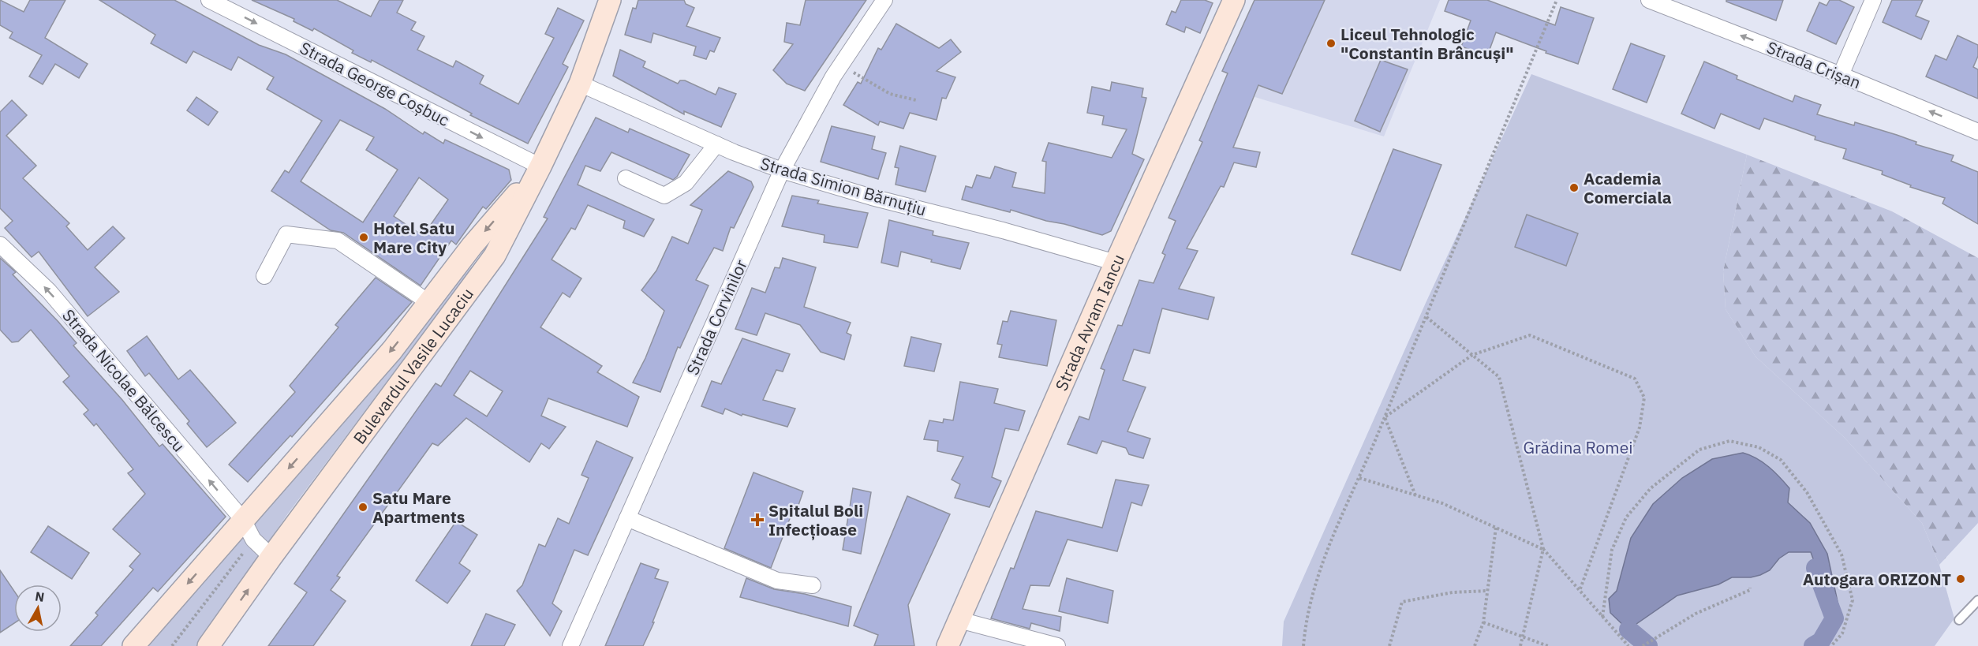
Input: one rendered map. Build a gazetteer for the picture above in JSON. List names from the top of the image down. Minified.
{"streets":{"main road":["Strada Avram Iancu","Bulevardul Vasile Lucaciu"],"street":["Strada Crișan","Strada George Coșbuc","Strada Simion Bărnuțiu","Strada Corvinilor","Strada Nicolae Bălcescu"]},"crossings":[["Strada George Coșbuc","Bulevardul Vasile Lucaciu"],["Strada Simion Bărnuțiu","Strada Corvinilor"],["Strada Simion Bărnuțiu","Strada Avram Iancu"],["Strada Simion Bărnuțiu","Bulevardul Vasile Lucaciu"],["Bulevardul Vasile Lucaciu","Strada Nicolae Bălcescu"]],"one_way":["Strada Crișan","Strada George Coșbuc","Strada Nicolae Bălcescu"],"parks":["Grădina Romei"],"places":{"other":["Liceul Tehnologic \"Constantin Brâncuși\"","Academia Comerciala","Hotel Satu Mare City","Satu Mare Apartments","Autogara ORIZONT"],"health":["Spitalul Boli Infecțioase"]},"north":"top"}
